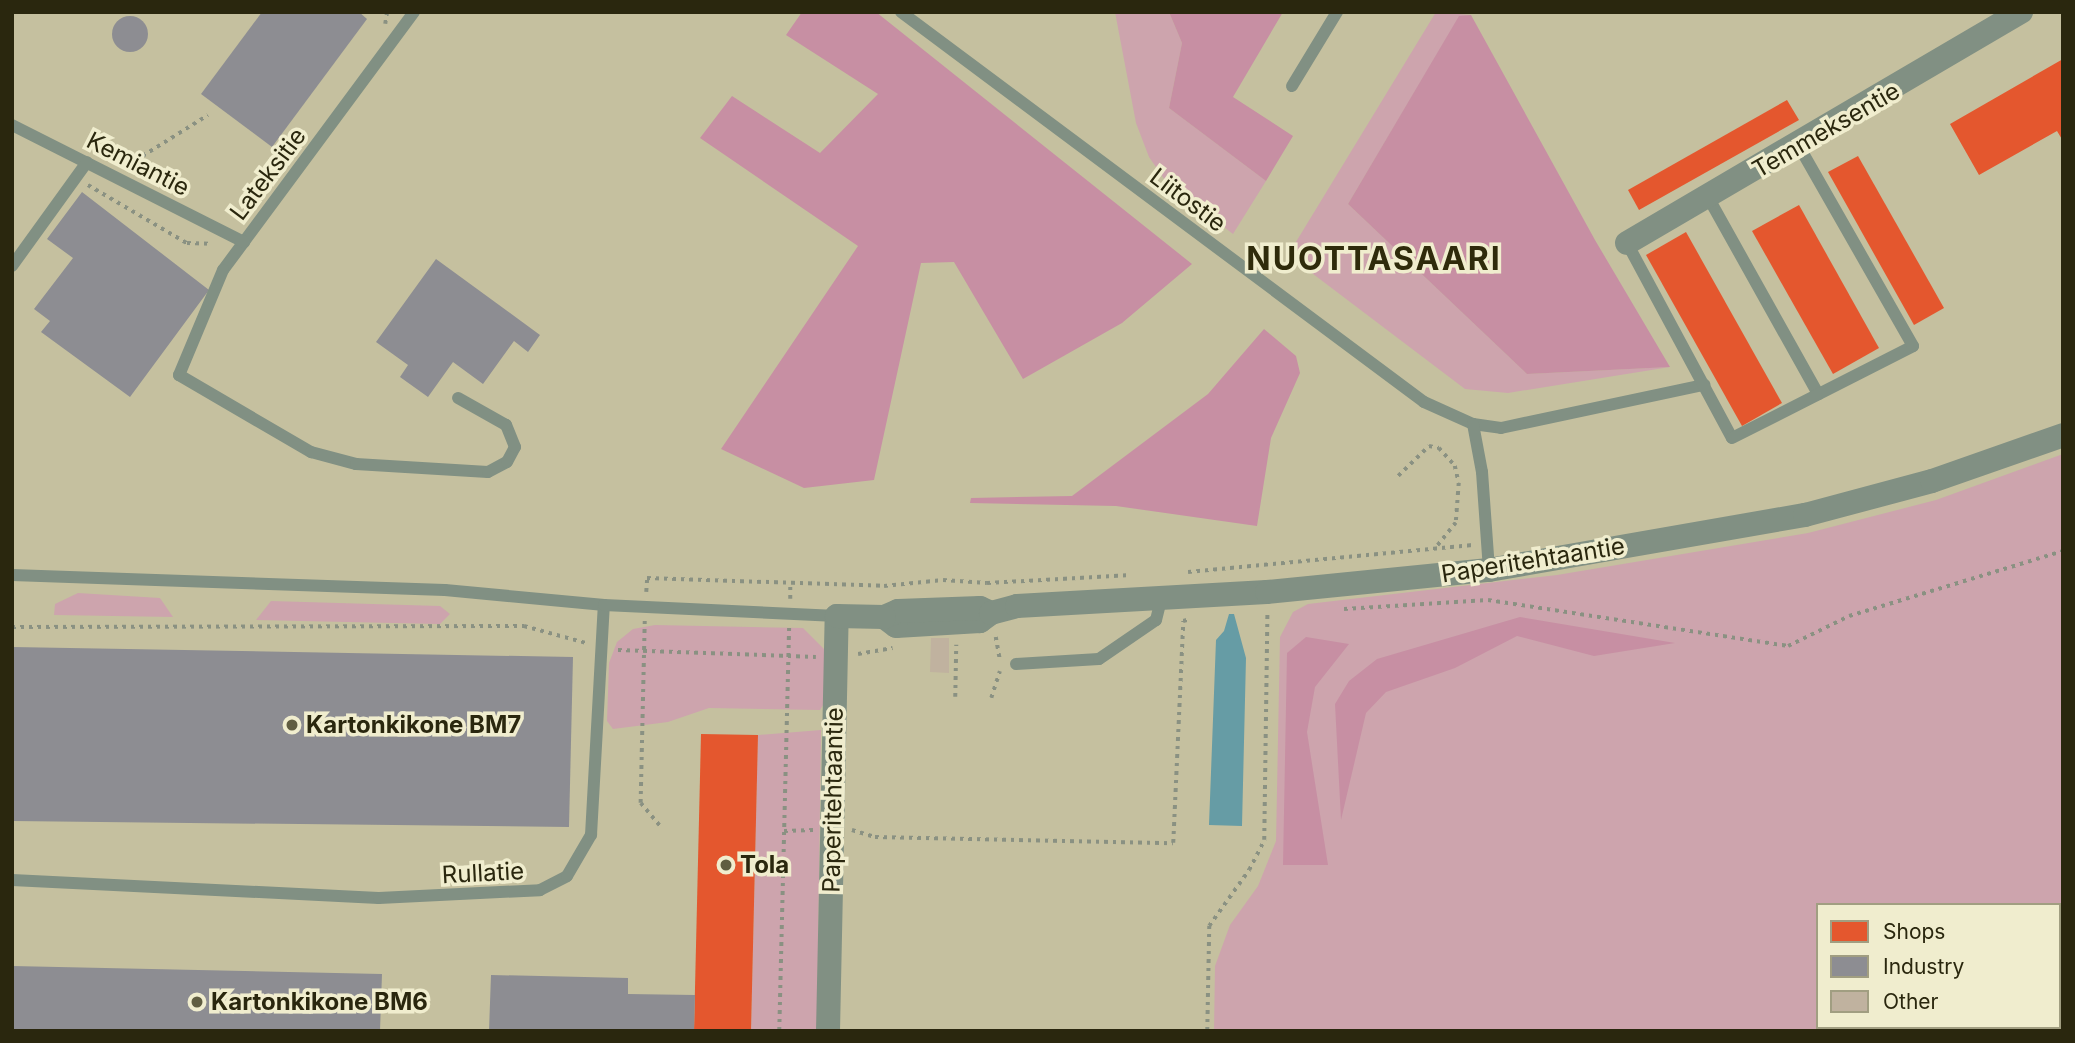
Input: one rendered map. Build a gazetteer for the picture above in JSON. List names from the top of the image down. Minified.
{"streets":{"street":["Temmeksentie","Paperitehtaantie"],"lane":["Kemiantie","Lateksitie","Liitostie","Rullatie"]},"crossings":[["Kemiantie","Lateksitie"]],"districts":["NUOTTASAARI"],"places":["Kartonkikone BM7","Tola","Kartonkikone BM6"],"legend":["Shops","Industry","Other"]}
